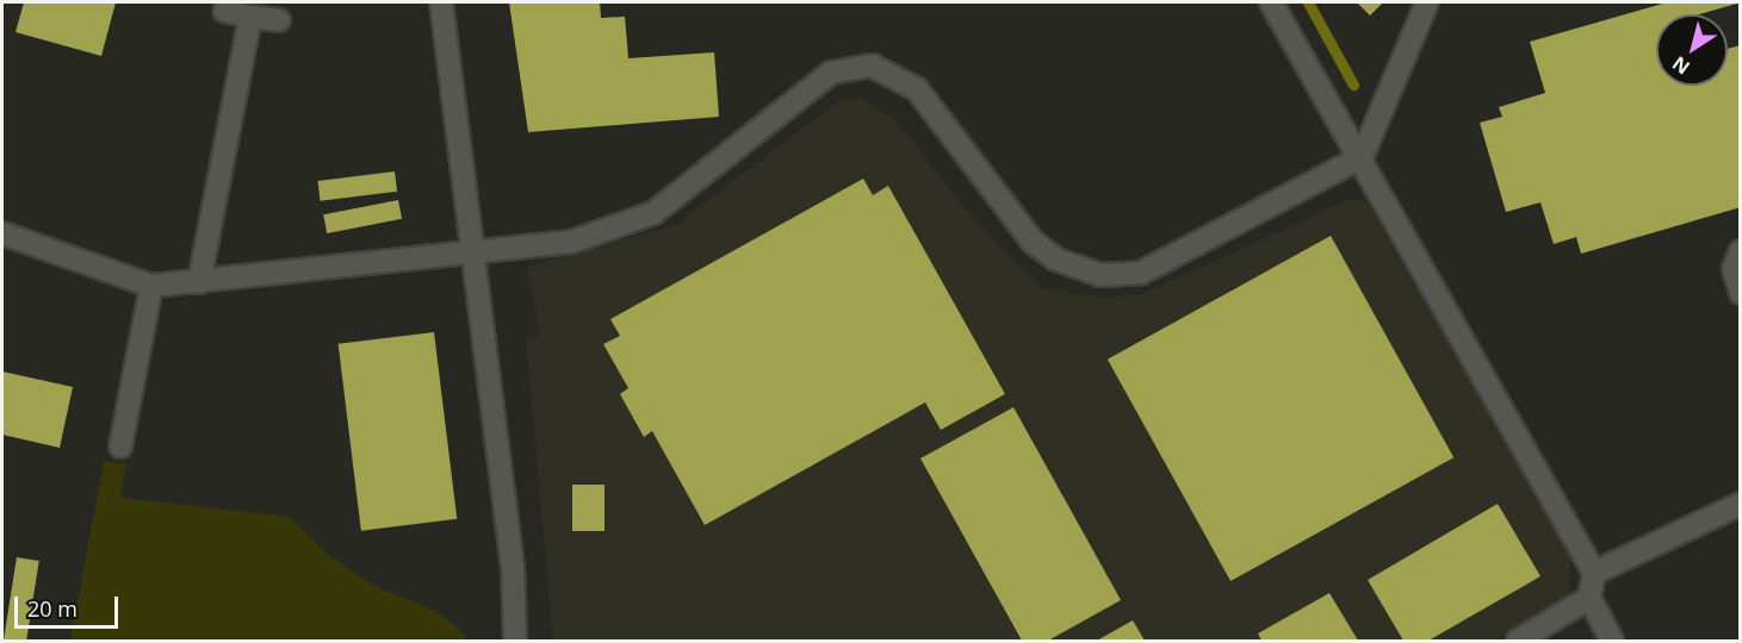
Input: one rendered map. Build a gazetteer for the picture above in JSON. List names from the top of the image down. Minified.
{"scale_bar":"20 m","north":"bottom left"}
